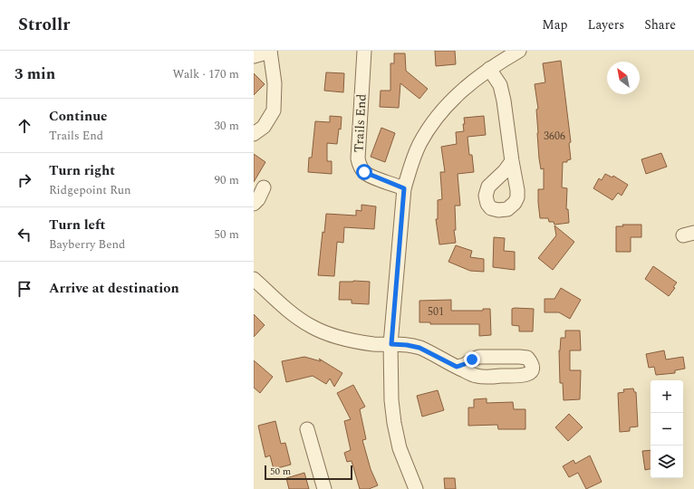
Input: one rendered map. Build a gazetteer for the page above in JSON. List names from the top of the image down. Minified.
{"streets":{"street":["Trails End"]},"house_numbers":["3606","501"],"scale_bar":"50 m","north":"top left","page":{"header":"Strollr","nav":["Map","Layers","Share"],"heading":["3 min","Walk · 170 m"],"list":[["Continue","Trails End","30 m"],["Turn right","Ridgepoint Run","90 m"],["Turn left","Bayberry Bend","50 m"],"Arrive at destination"],"map_buttons":["+","−"],"scale":"50 m"}}
